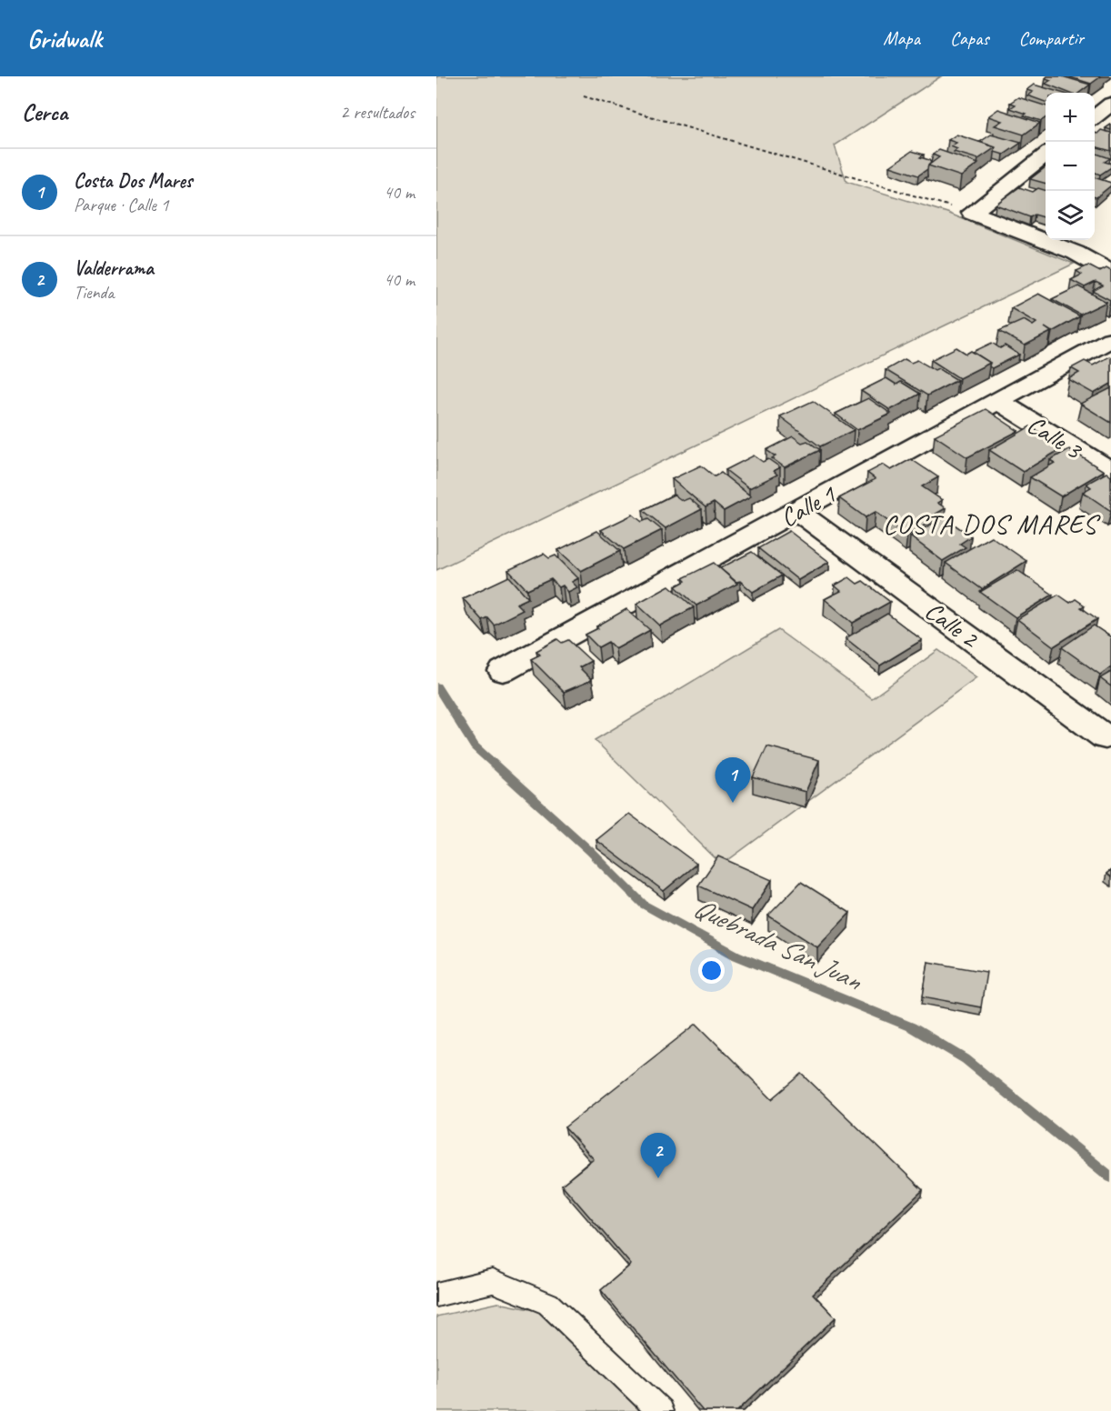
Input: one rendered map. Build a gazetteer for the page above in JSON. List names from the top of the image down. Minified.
{"streets":{"street":["Calle 3","Calle 1","Calle 2"]},"crossings":[["Calle 3","Calle 1"],["Calle 1","Calle 2"]],"districts":["COSTA DOS MARES"],"water":["Quebrada San Juan"],"page":{"header":"Gridwalk","nav":["Mapa","Capas","Compartir"],"heading":["Cerca","2 resultados"],"map_buttons":["+","−"],"list":[{"mark":"1","name":"Costa Dos Mares","note":"Parque · Calle 1","value":"40 m"},{"mark":"2","name":"Valderrama","note":"Tienda","value":"40 m"}],"pins":["1","2"]}}
